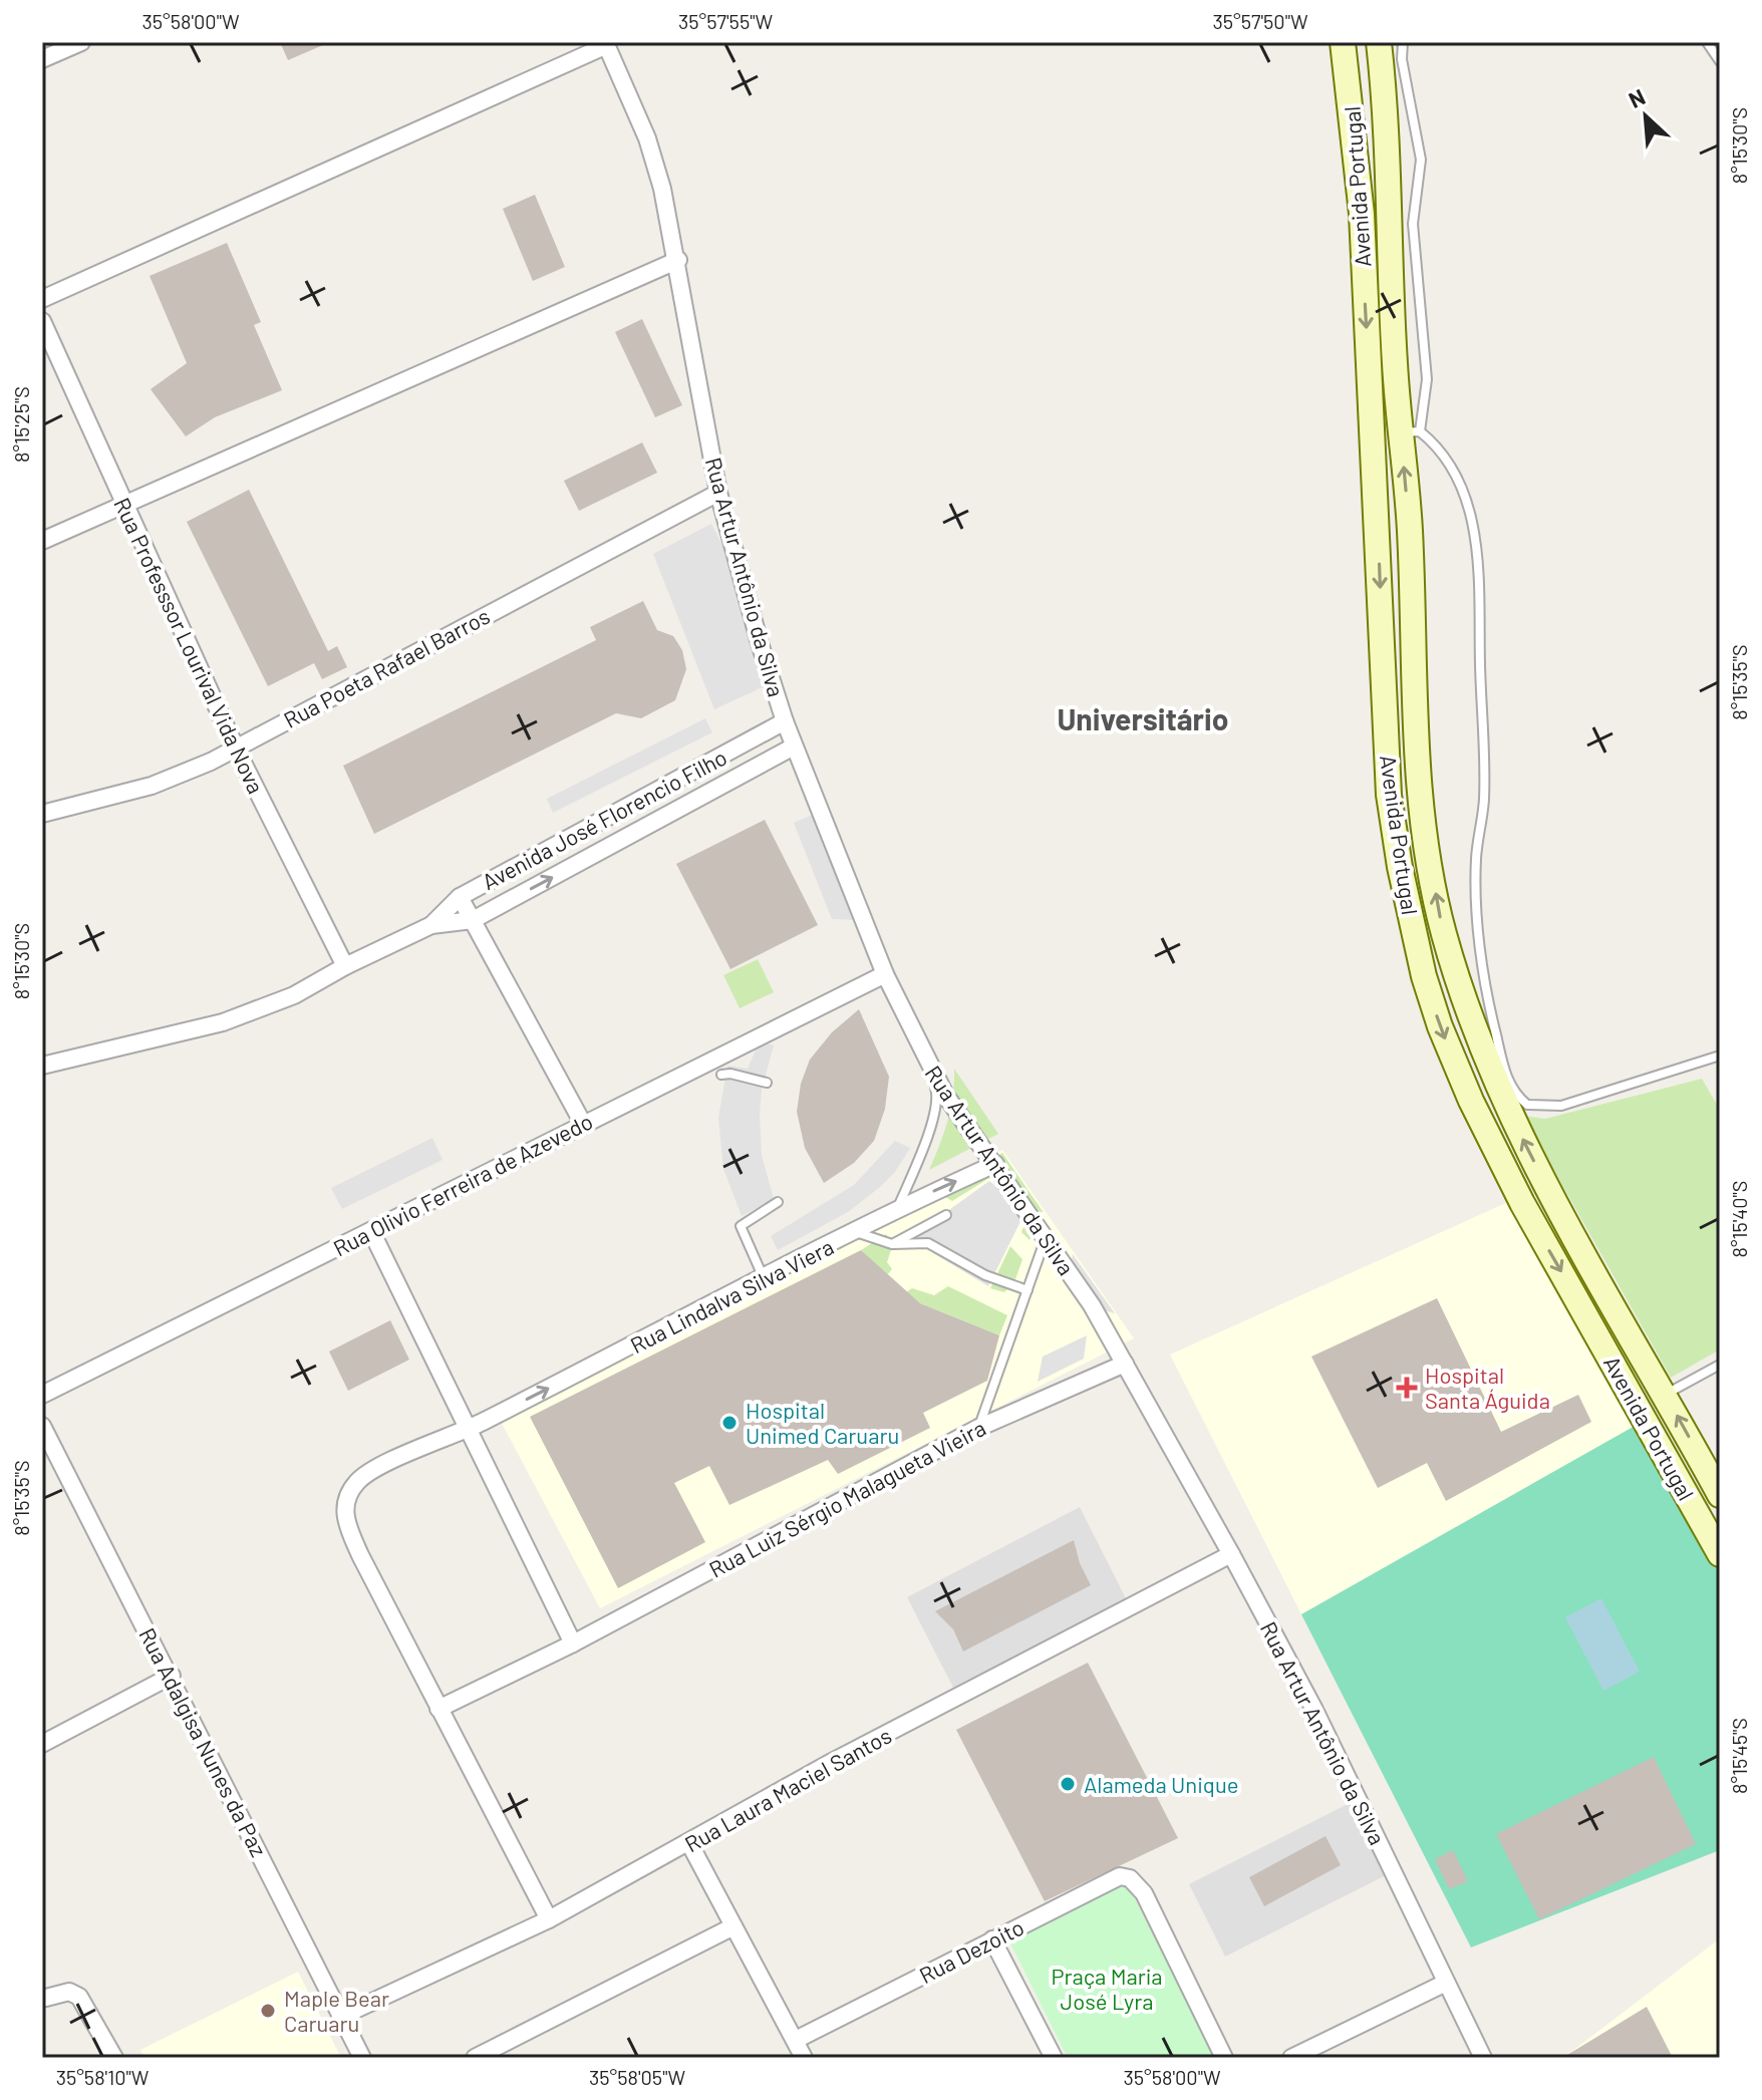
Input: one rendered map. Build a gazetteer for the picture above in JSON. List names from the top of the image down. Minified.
{"streets":{"street":["Avenida Portugal","Rua Artur Antônio da Silva","Rua Professsor Lourival Vida Nova","Rua Poeta Rafael Barros","Avenida José Florencio Filho","Rua Olivio Ferreira de Azevedo","Rua Lindalva Silva Viera","Rua Luiz Sérgio Malagueta Vieira","Rua Adalgisa Nunes da Paz","Rua Laura Maciel Santos","Rua Dezoito"]},"crossings":[["Rua Artur Antônio da Silva","Rua Poeta Rafael Barros"],["Rua Artur Antônio da Silva","Avenida José Florencio Filho"],["Rua Artur Antônio da Silva","Rua Olivio Ferreira de Azevedo"],["Rua Artur Antônio da Silva","Rua Lindalva Silva Viera"],["Rua Artur Antônio da Silva","Rua Luiz Sérgio Malagueta Vieira"],["Rua Artur Antônio da Silva","Rua Laura Maciel Santos"],["Rua Professsor Lourival Vida Nova","Rua Poeta Rafael Barros"],["Rua Professsor Lourival Vida Nova","Avenida José Florencio Filho"],["Rua Lindalva Silva Viera","Rua Luiz Sérgio Malagueta Vieira"],["Rua Lindalva Silva Viera","Rua Laura Maciel Santos"],["Rua Adalgisa Nunes da Paz","Rua Laura Maciel Santos"]],"one_way":["Rua Lindalva Silva Viera"],"districts":["Universitário"],"parks":["Praça Maria José Lyra"],"places":{"health":["Hospital Santa Águida"],"other":["Hospital Unimed Caruaru","Alameda Unique","Maple Bear Caruaru"]},"north":"top left","coordinates":["35°58'00\"W","35°57'55\"W","35°57'50\"W","8°15'30\"S","8°15'25\"S","8°15'35\"S","8°15'40\"S","8°15'45\"S","35°58'10\"W","35°58'05\"W"]}
